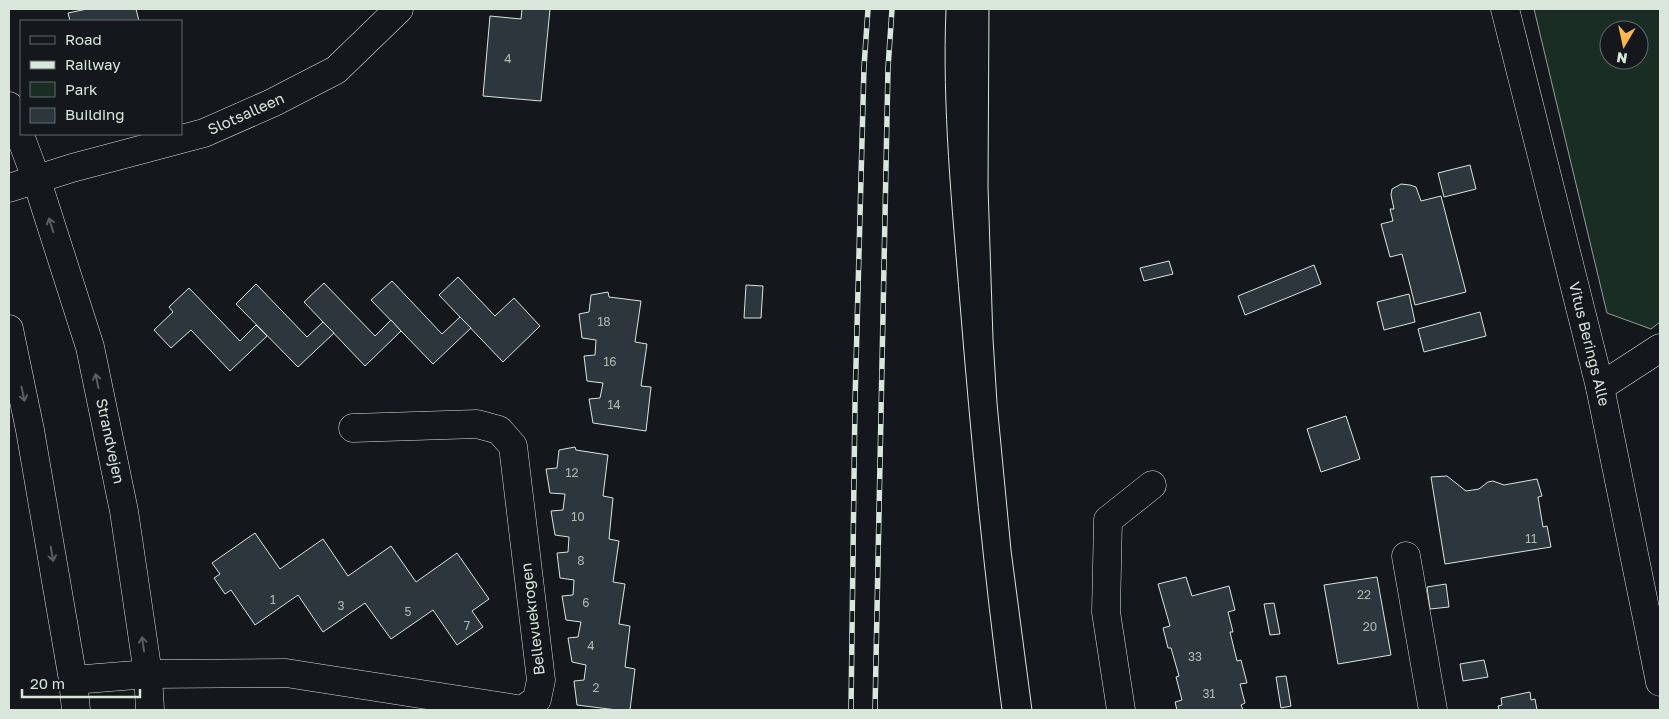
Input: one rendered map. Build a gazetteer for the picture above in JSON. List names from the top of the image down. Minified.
{"streets":{"street":["Slotsalleen","Vitus Berings Alle","Strandvejen","Bellevuekrogen"]},"crossings":[["Slotsalleen","Strandvejen"],["Strandvejen","Bellevuekrogen"]],"house_numbers":["4","18","16","14","12","10","11","8","22","1","6","3","5","7","20","4","33","2","31"],"legend":["Road","Railway","Park","Building"],"scale_bar":"20 m","north":"bottom"}
